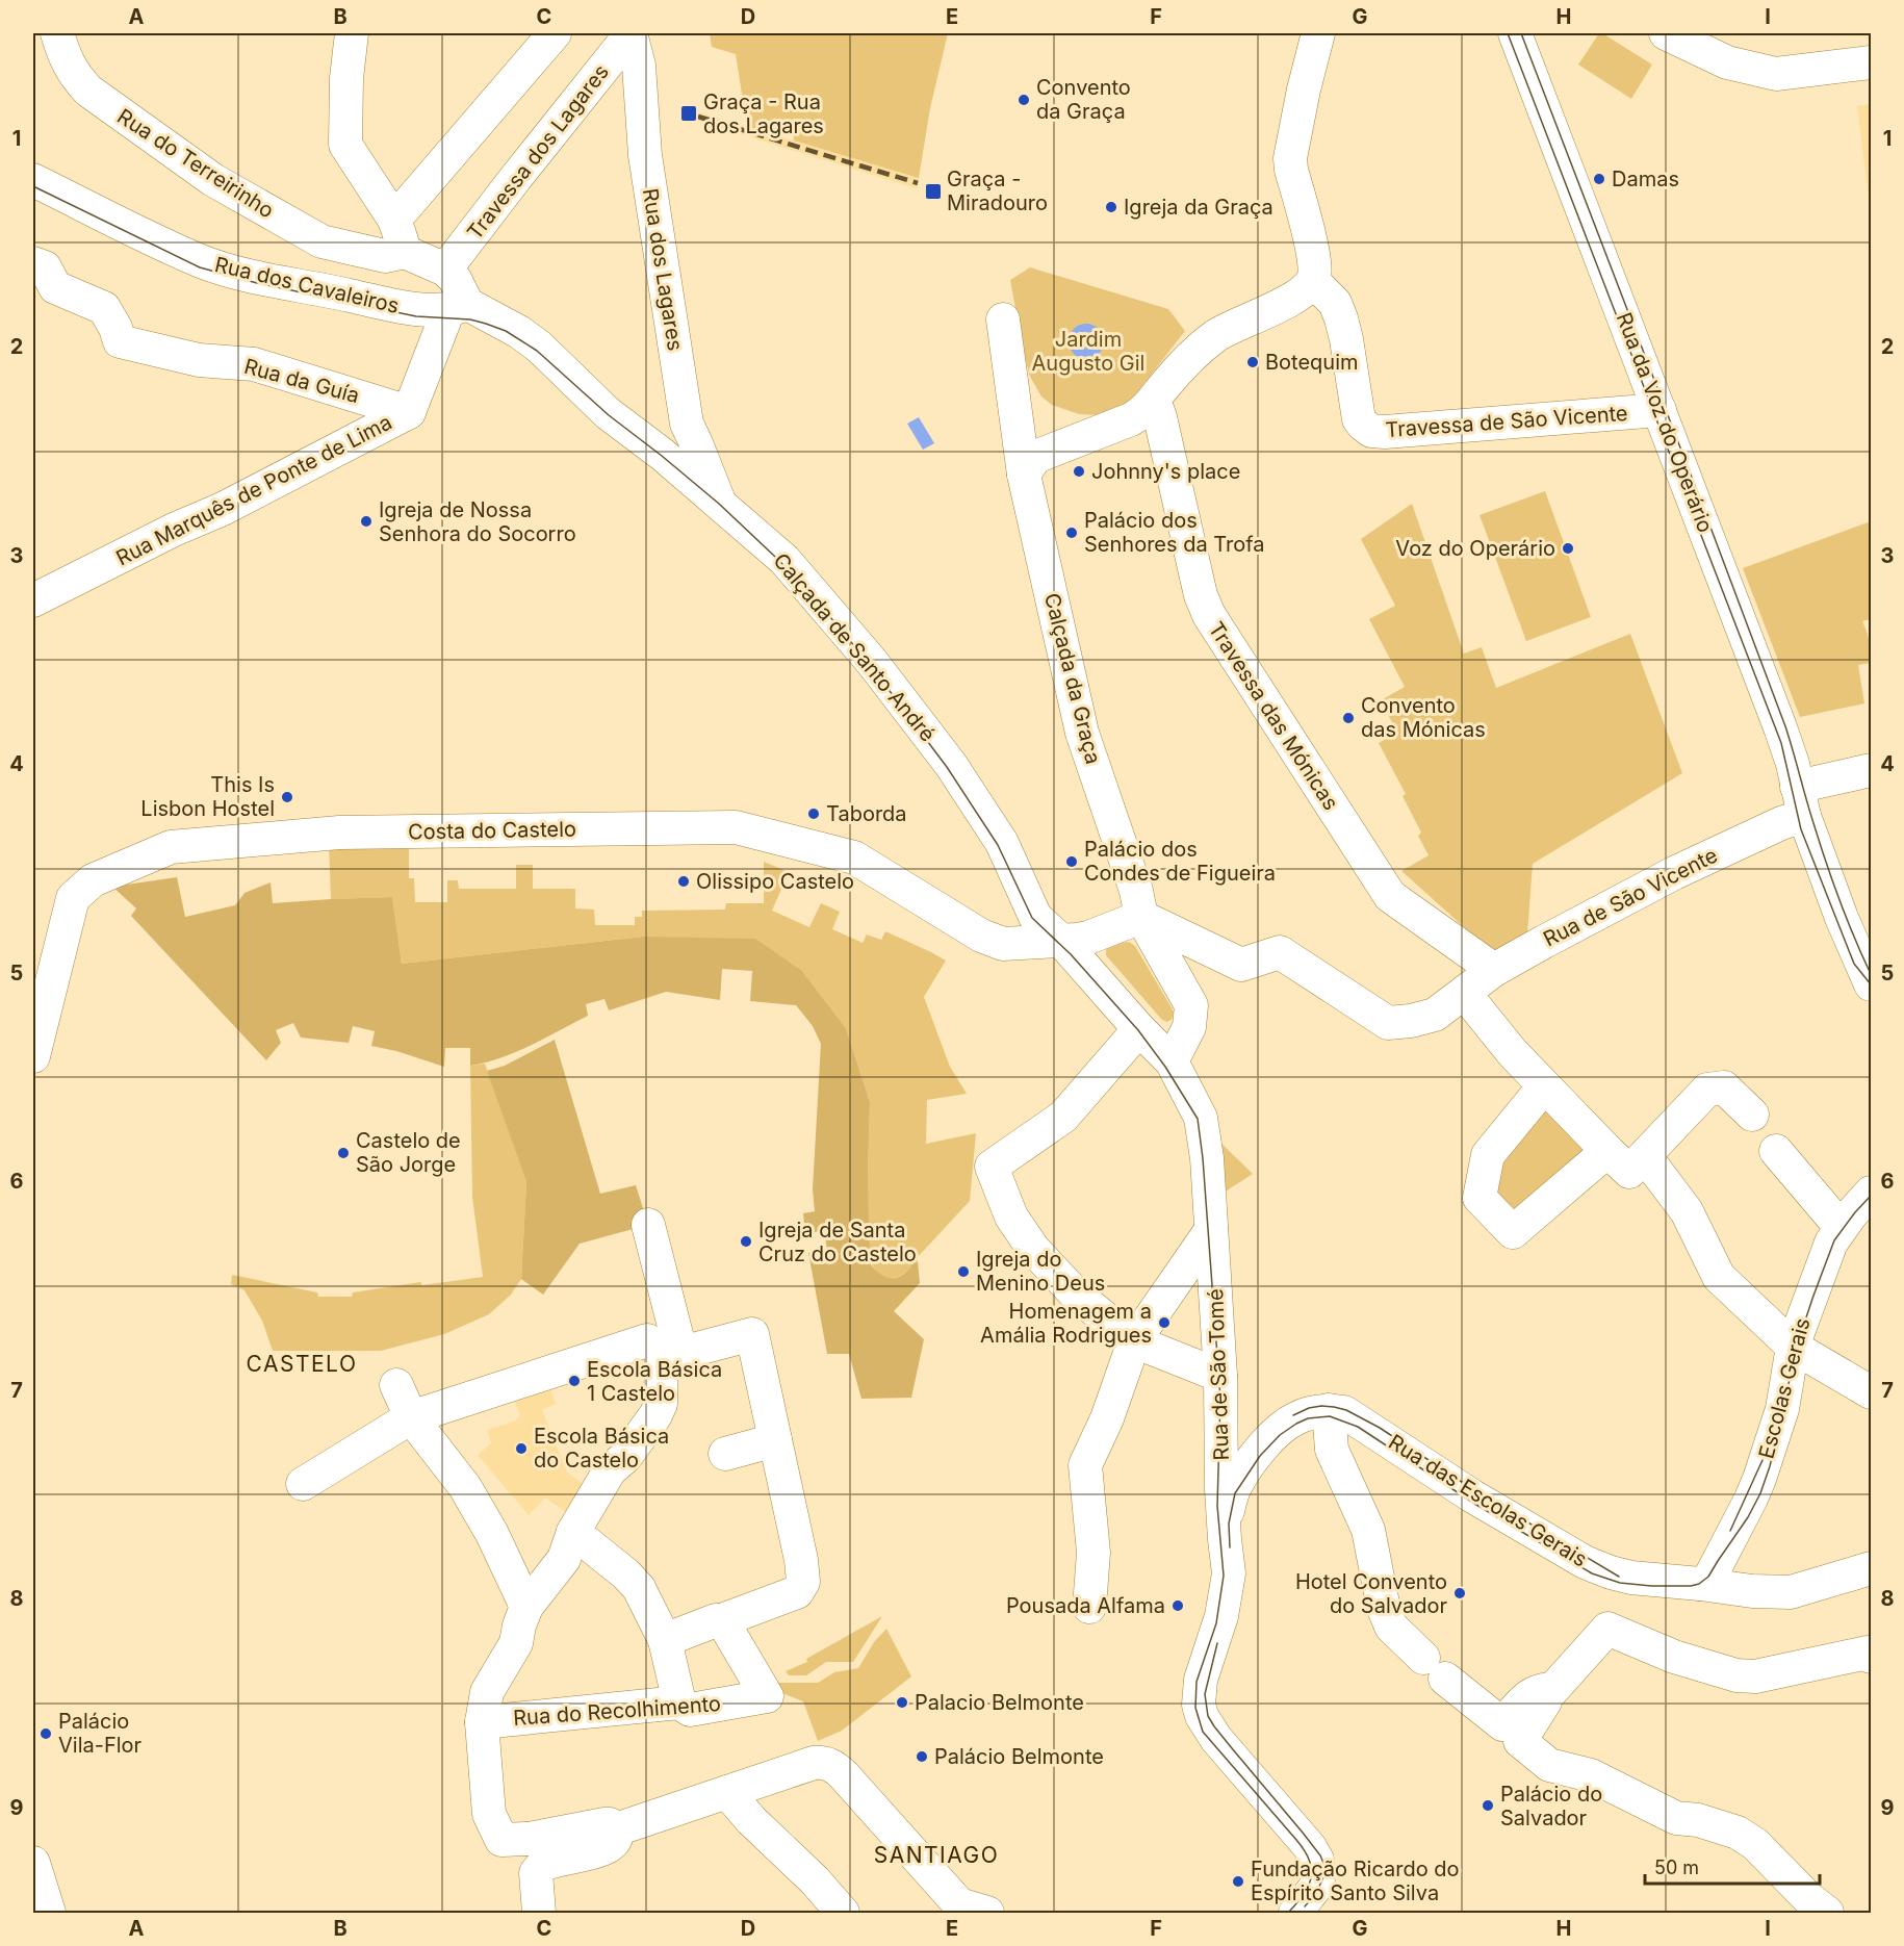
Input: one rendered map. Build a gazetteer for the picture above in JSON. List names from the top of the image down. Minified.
{"streets":{"street":["Travessa dos Lagares","Rua do Terreirinho","Rua dos Lagares","Rua dos Cavaleiros","Rua da Guía","Travessa de São Vicente","Rua da Voz do Operário","Rua Marquês de Ponte de Lima","Calçada de Santo André","Calçada da Graça","Travessa das Mónicas","Costa do Castelo","Rua de São Vicente","Rua de São Tomé","Escolas Gerais","Rua das Escolas Gerais","Rua do Recolhimento"]},"crossings":[["Travessa dos Lagares","Rua dos Lagares"],["Rua dos Lagares","Calçada de Santo André"],["Rua dos Cavaleiros","Rua Marquês de Ponte de Lima"],["Rua dos Cavaleiros","Calçada de Santo André"],["Rua da Guía","Rua Marquês de Ponte de Lima"],["Travessa de São Vicente","Rua da Voz do Operário"],["Rua da Voz do Operário","Rua de São Vicente"],["Rua Marquês de Ponte de Lima","Calçada de Santo André"],["Calçada de Santo André","Costa do Castelo"],["Calçada de Santo André","Rua de São Tomé"],["Calçada da Graça","Rua de São Vicente"],["Calçada da Graça","Rua de São Tomé"],["Travessa das Mónicas","Rua de São Vicente"],["Escolas Gerais","Rua das Escolas Gerais"]],"districts":["CASTELO","SANTIAGO"],"parks":["Jardim Augusto Gil"],"places":{"other":["Convento da Graça","Damas","Igreja da Graça","Botequim","Johnny's place","Igreja de Nossa Senhora do Socorro","Palácio dos Senhores da Trofa","Voz do Operário","Convento das Mónicas","This Is Lisbon Hostel","Taborda","Palácio dos Condes de Figueira","Olissipo Castelo","Castelo de São Jorge","Igreja de Santa Cruz do Castelo","Igreja do Menino Deus","Homenagem a Amália Rodrigues","Escola Básica 1 Castelo","Escola Básica do Castelo","Hotel Convento do Salvador","Pousada Alfama","Palacio Belmonte","Palácio Vila-Flor","Palácio Belmonte","Palácio do Salvador","Fundação Ricardo do Espírito Santo Silva"],"transit":["Graça - Rua dos Lagares","Graça - Miradouro"]},"scale_bar":"50 m","grid":{"columns":["A","B","C","D","E","F","G","H","I"],"rows":["1","2","3","4","5","6","7","8","9"]}}
